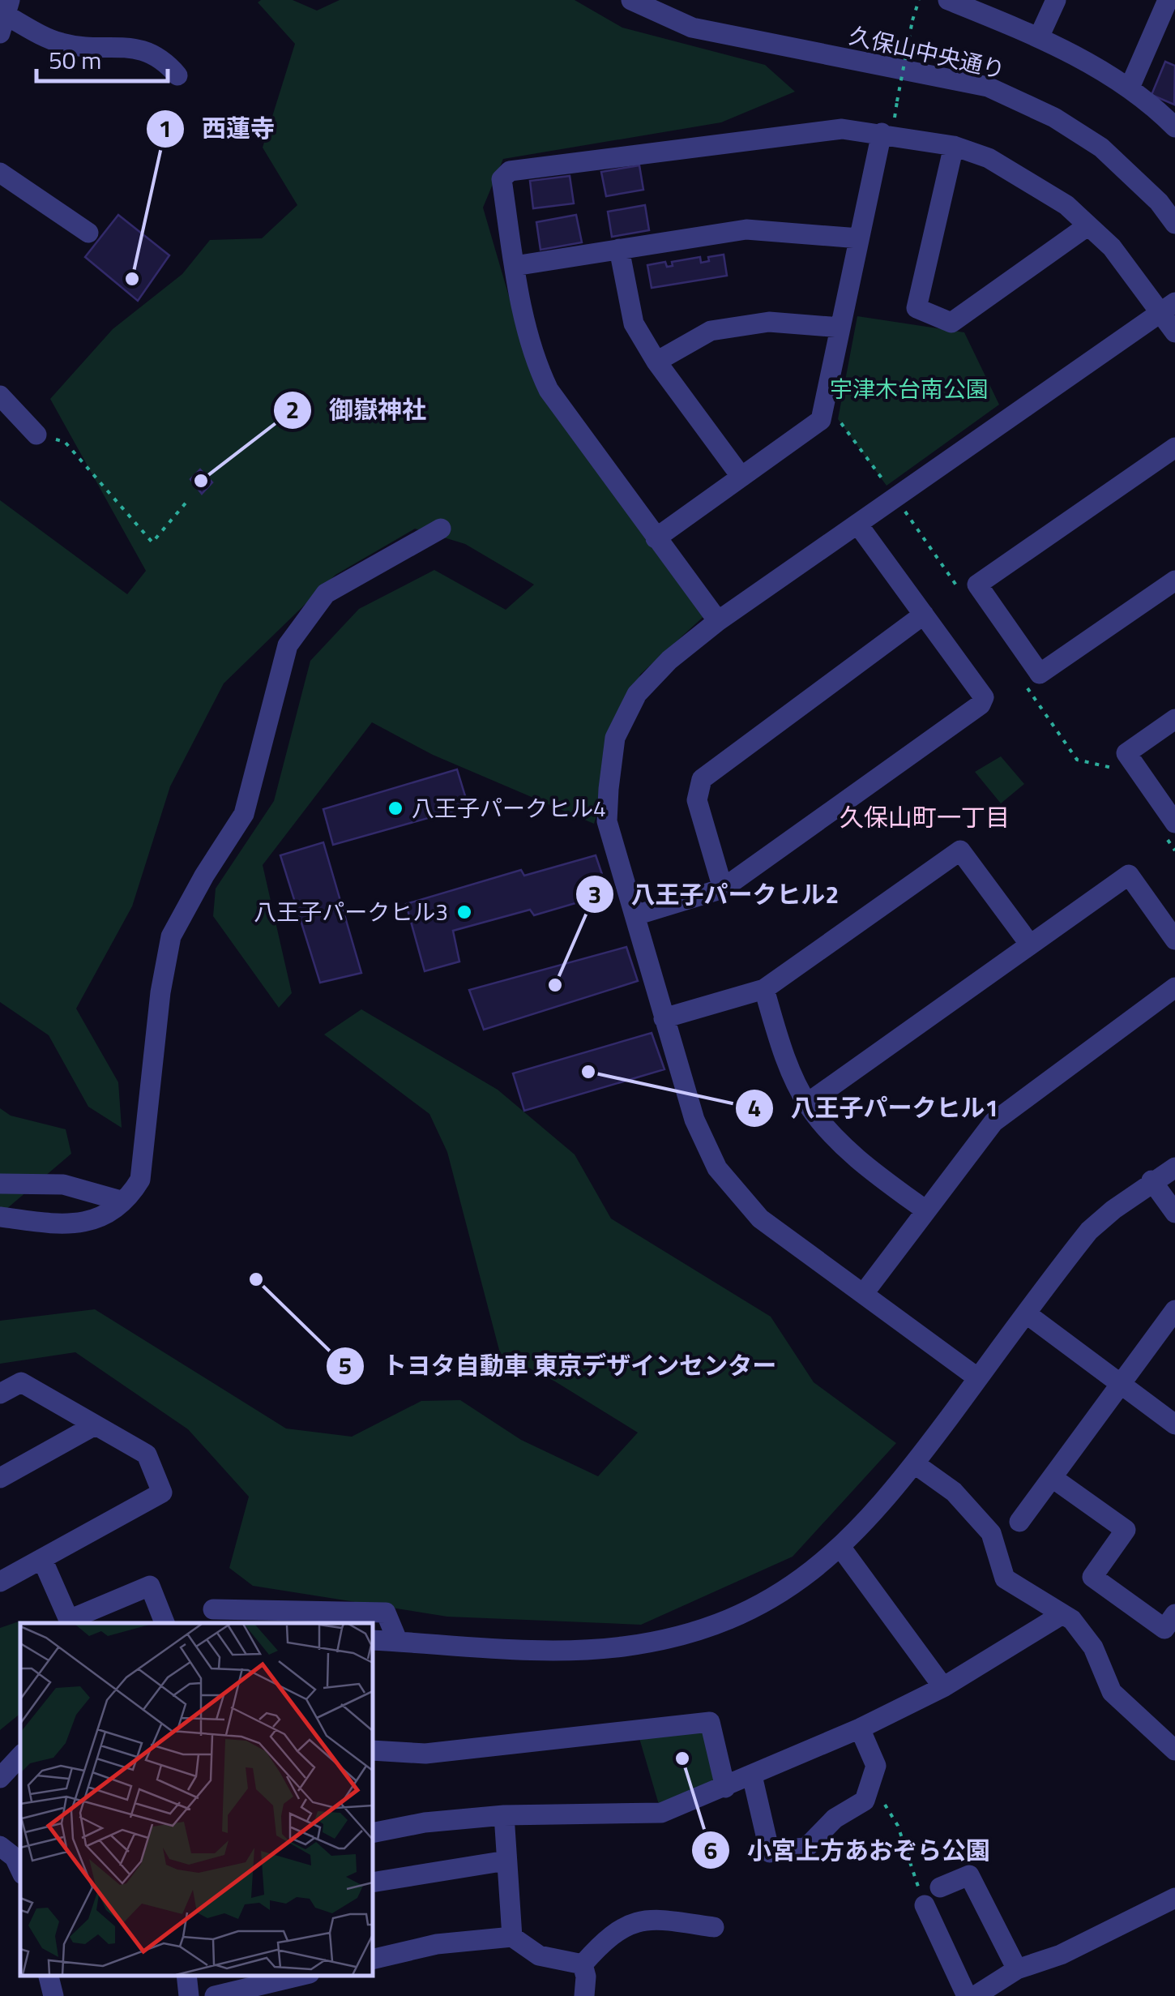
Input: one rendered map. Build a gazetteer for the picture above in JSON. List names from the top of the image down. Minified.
{"streets":{"street":["久保山中央通り"]},"districts":["久保山町一丁目"],"parks":["宇津木台南公園"],"places":["西蓮寺","御嶽神社","八王子パークヒル4","八王子パークヒル3","八王子パークヒル2","八王子パークヒル1","トヨタ自動車 東京デザインセンター","小宮上方あおぞら公園"],"scale_bar":"50 m"}
